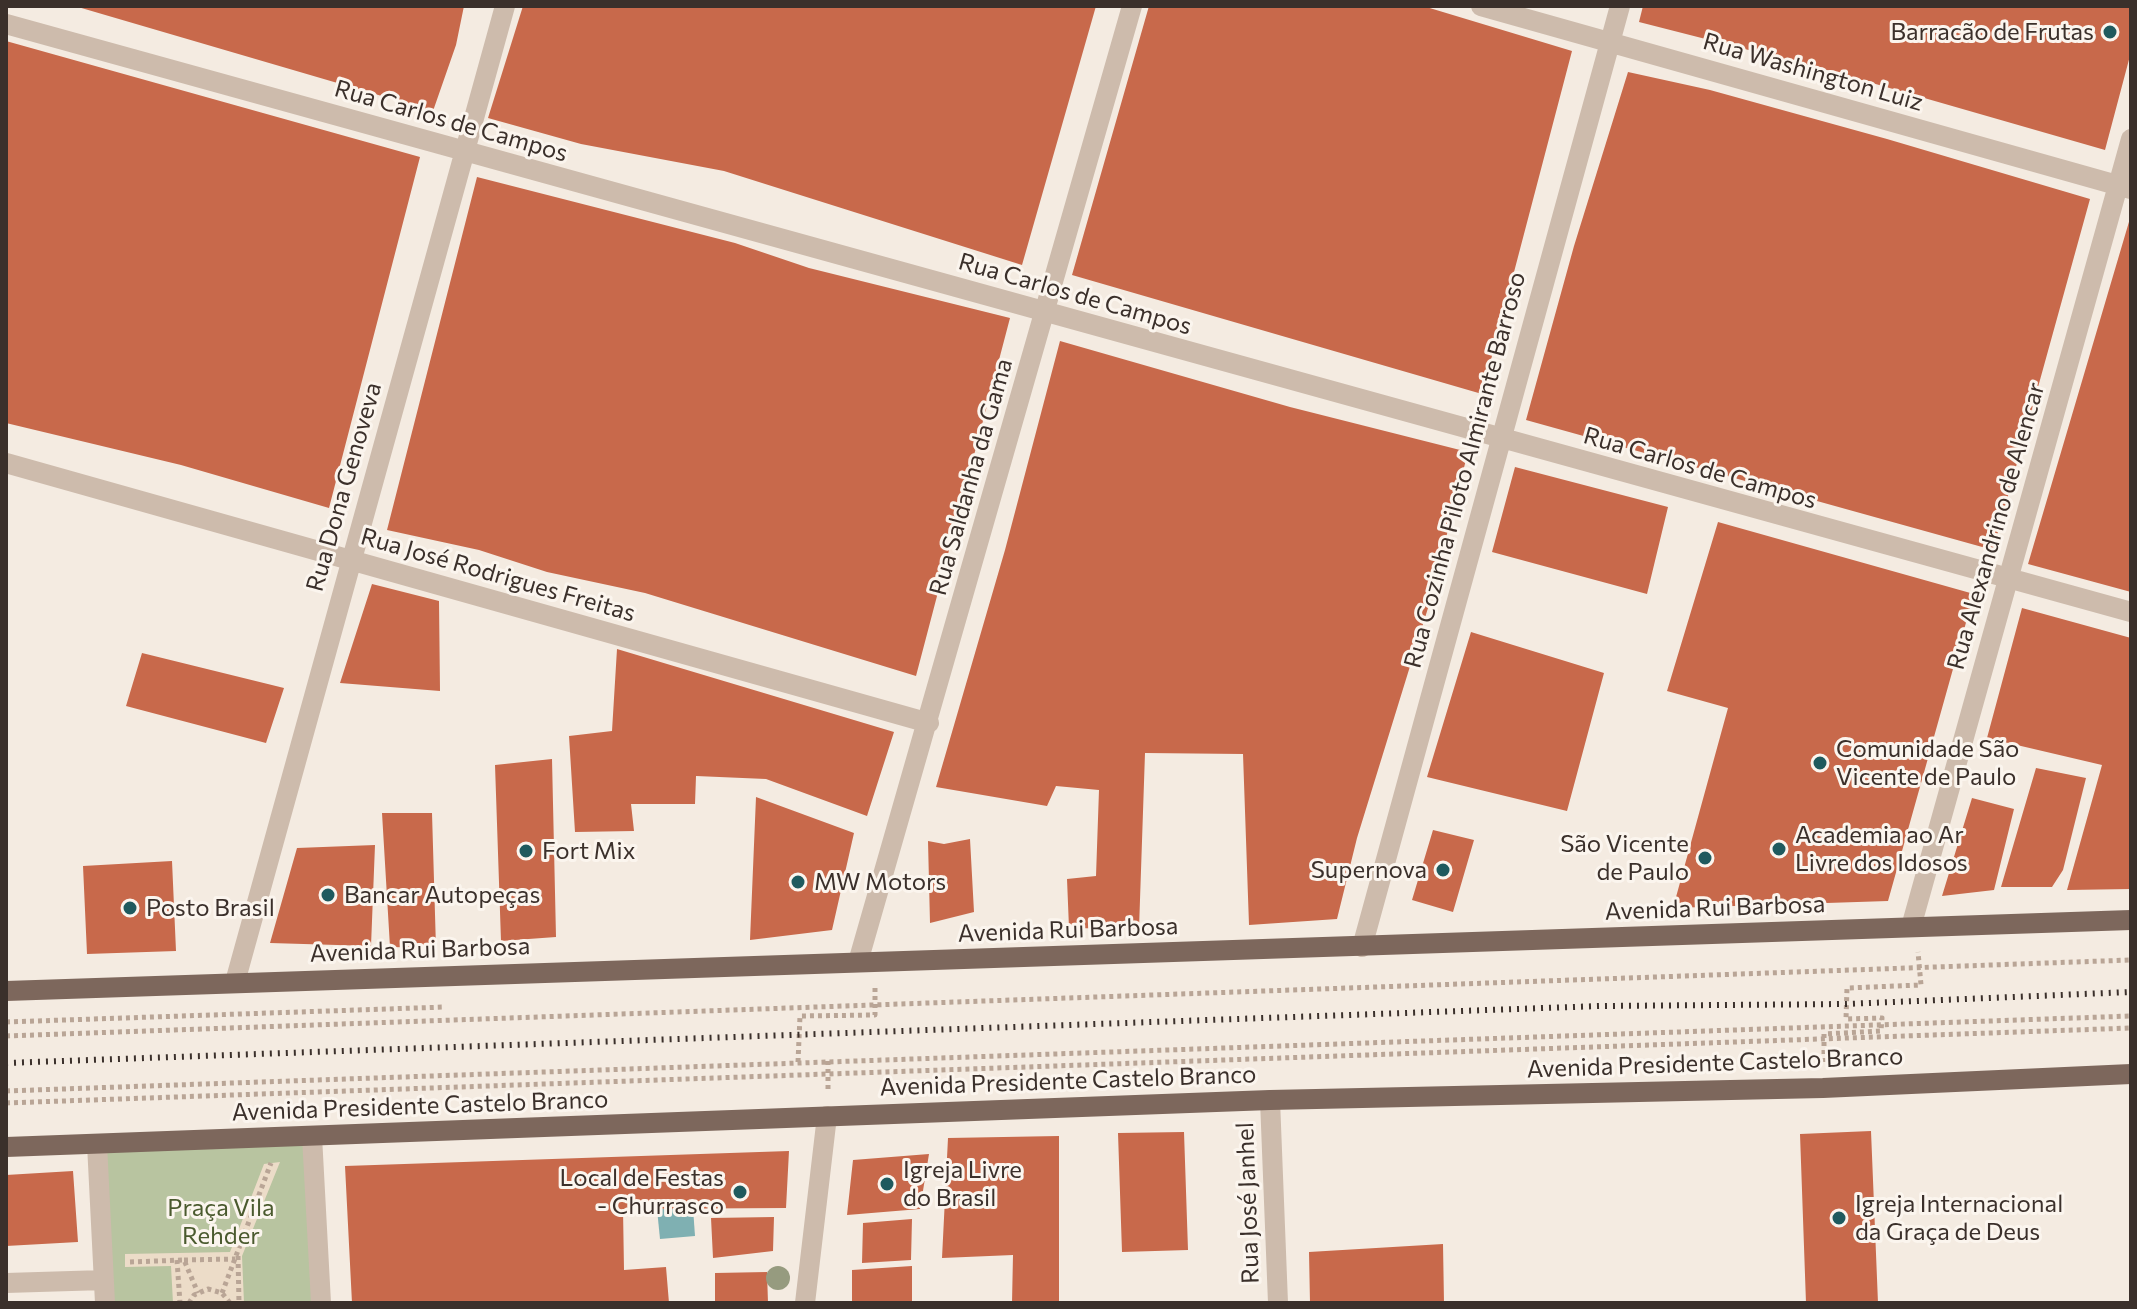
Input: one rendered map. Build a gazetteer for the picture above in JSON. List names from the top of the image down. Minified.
{"streets":{"main road":["Avenida Rui Barbosa","Avenida Presidente Castelo Branco"],"street":["Rua Washington Luiz","Rua Carlos de Campos","Rua Cozinha Piloto Almirante Barroso","Rua Saldanha da Gama","Rua Dona Genoveva","Rua Alexandrino de Alencar","Rua José Rodrigues Freitas","Rua José Janhel"]},"crossings":[["Rua Washington Luiz","Rua Cozinha Piloto Almirante Barroso"],["Rua Washington Luiz","Rua Alexandrino de Alencar"],["Rua Carlos de Campos","Rua Cozinha Piloto Almirante Barroso"],["Rua Carlos de Campos","Rua Saldanha da Gama"],["Rua Carlos de Campos","Rua Dona Genoveva"],["Rua Carlos de Campos","Rua Alexandrino de Alencar"],["Rua Cozinha Piloto Almirante Barroso","Avenida Rui Barbosa"],["Rua Saldanha da Gama","Rua José Rodrigues Freitas"],["Rua Saldanha da Gama","Avenida Rui Barbosa"],["Rua Dona Genoveva","Rua José Rodrigues Freitas"],["Rua Dona Genoveva","Avenida Rui Barbosa"],["Rua Alexandrino de Alencar","Avenida Rui Barbosa"],["Avenida Presidente Castelo Branco","Rua José Janhel"]],"parks":["Praça Vila Rehder"],"places":["Barracão de Frutas","Comunidade São Vicente de Paulo","Academia ao Ar Livre dos Idosos","Fort Mix","São Vicente de Paulo","Supernova","MW Motors","Bancar Autopeças","Posto Brasil","Igreja Livre do Brasil","Local de Festas - Churrasco","Igreja Internacional da Graça de Deus"]}
